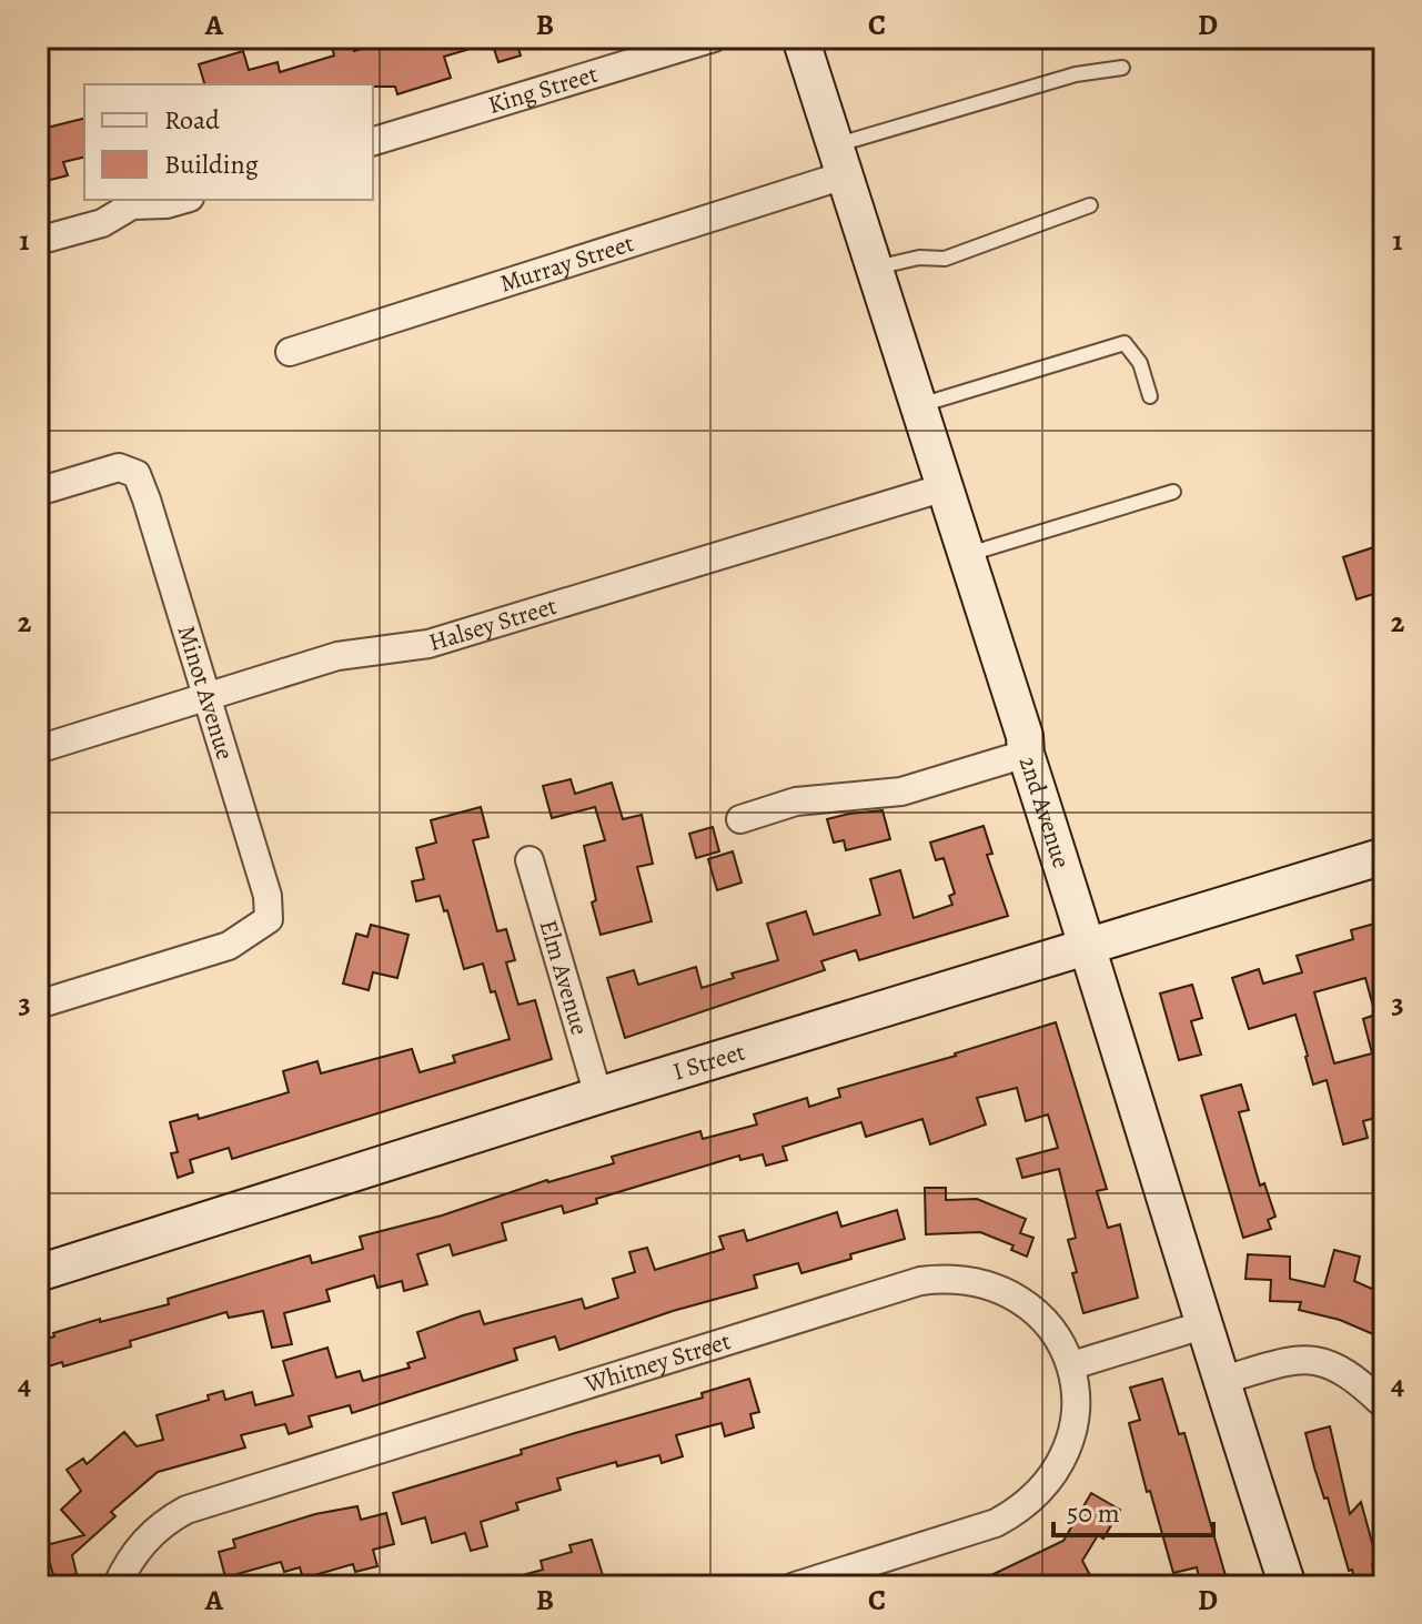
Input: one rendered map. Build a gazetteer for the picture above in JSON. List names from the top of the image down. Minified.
{"streets":{"street":["King Street","Murray Street","Halsey Street","Minot Avenue","2nd Avenue","Elm Avenue","I Street","Whitney Street"]},"crossings":[["Murray Street","2nd Avenue"],["Halsey Street","Minot Avenue"],["Halsey Street","2nd Avenue"],["2nd Avenue","I Street"],["Elm Avenue","I Street"]],"legend":["Road","Building"],"scale_bar":"50 m","grid":{"columns":["A","B","C","D"],"rows":["1","2","3","4"]}}
